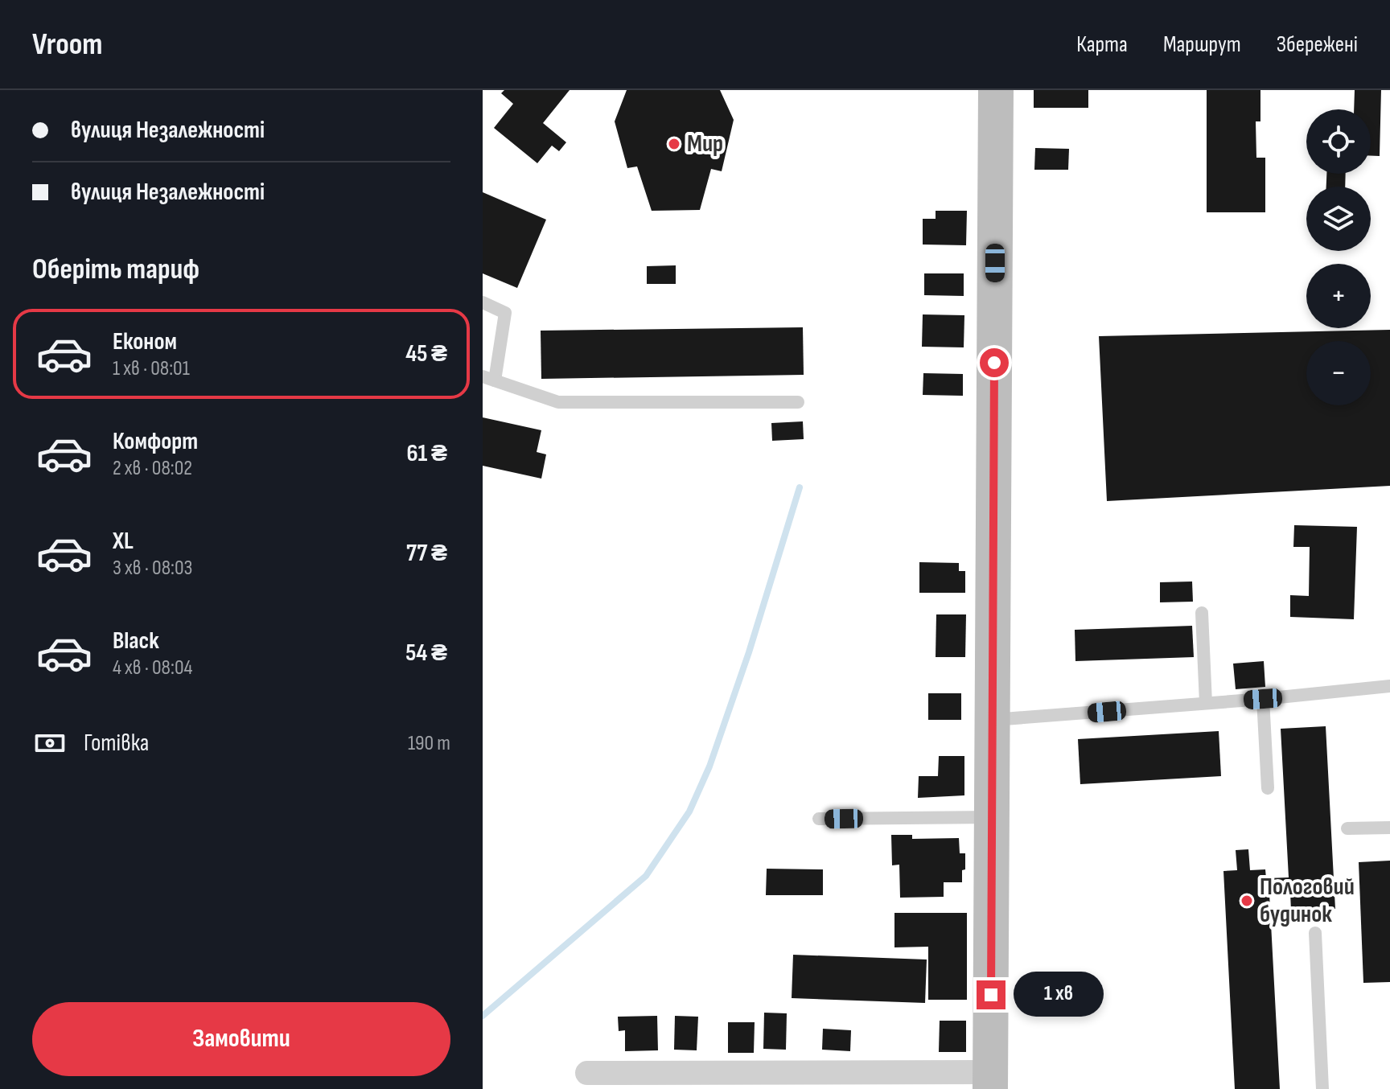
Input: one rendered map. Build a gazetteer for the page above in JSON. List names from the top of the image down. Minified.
{"places":["Мир","Пологовий будинок"],"page":{"header":"Vroom","nav":["Карта","Маршрут","Збережені"],"banner":["вулиця Незалежності","вулиця Незалежності"],"map_buttons":["+","−"],"heading":"Оберіть тариф","list":[{"name":"Економ","note":"1 хв · 08:01","value":"45 ₴"},{"name":"Комфорт","note":"2 хв · 08:02","value":"61 ₴"},{"name":"XL","note":"3 хв · 08:03","value":"77 ₴"},{"name":"Black","note":"4 хв · 08:04","value":"54 ₴"}],"pay":["Готівка","190 m"],"bubble":"1 хв","buttons":"Замовити"}}
